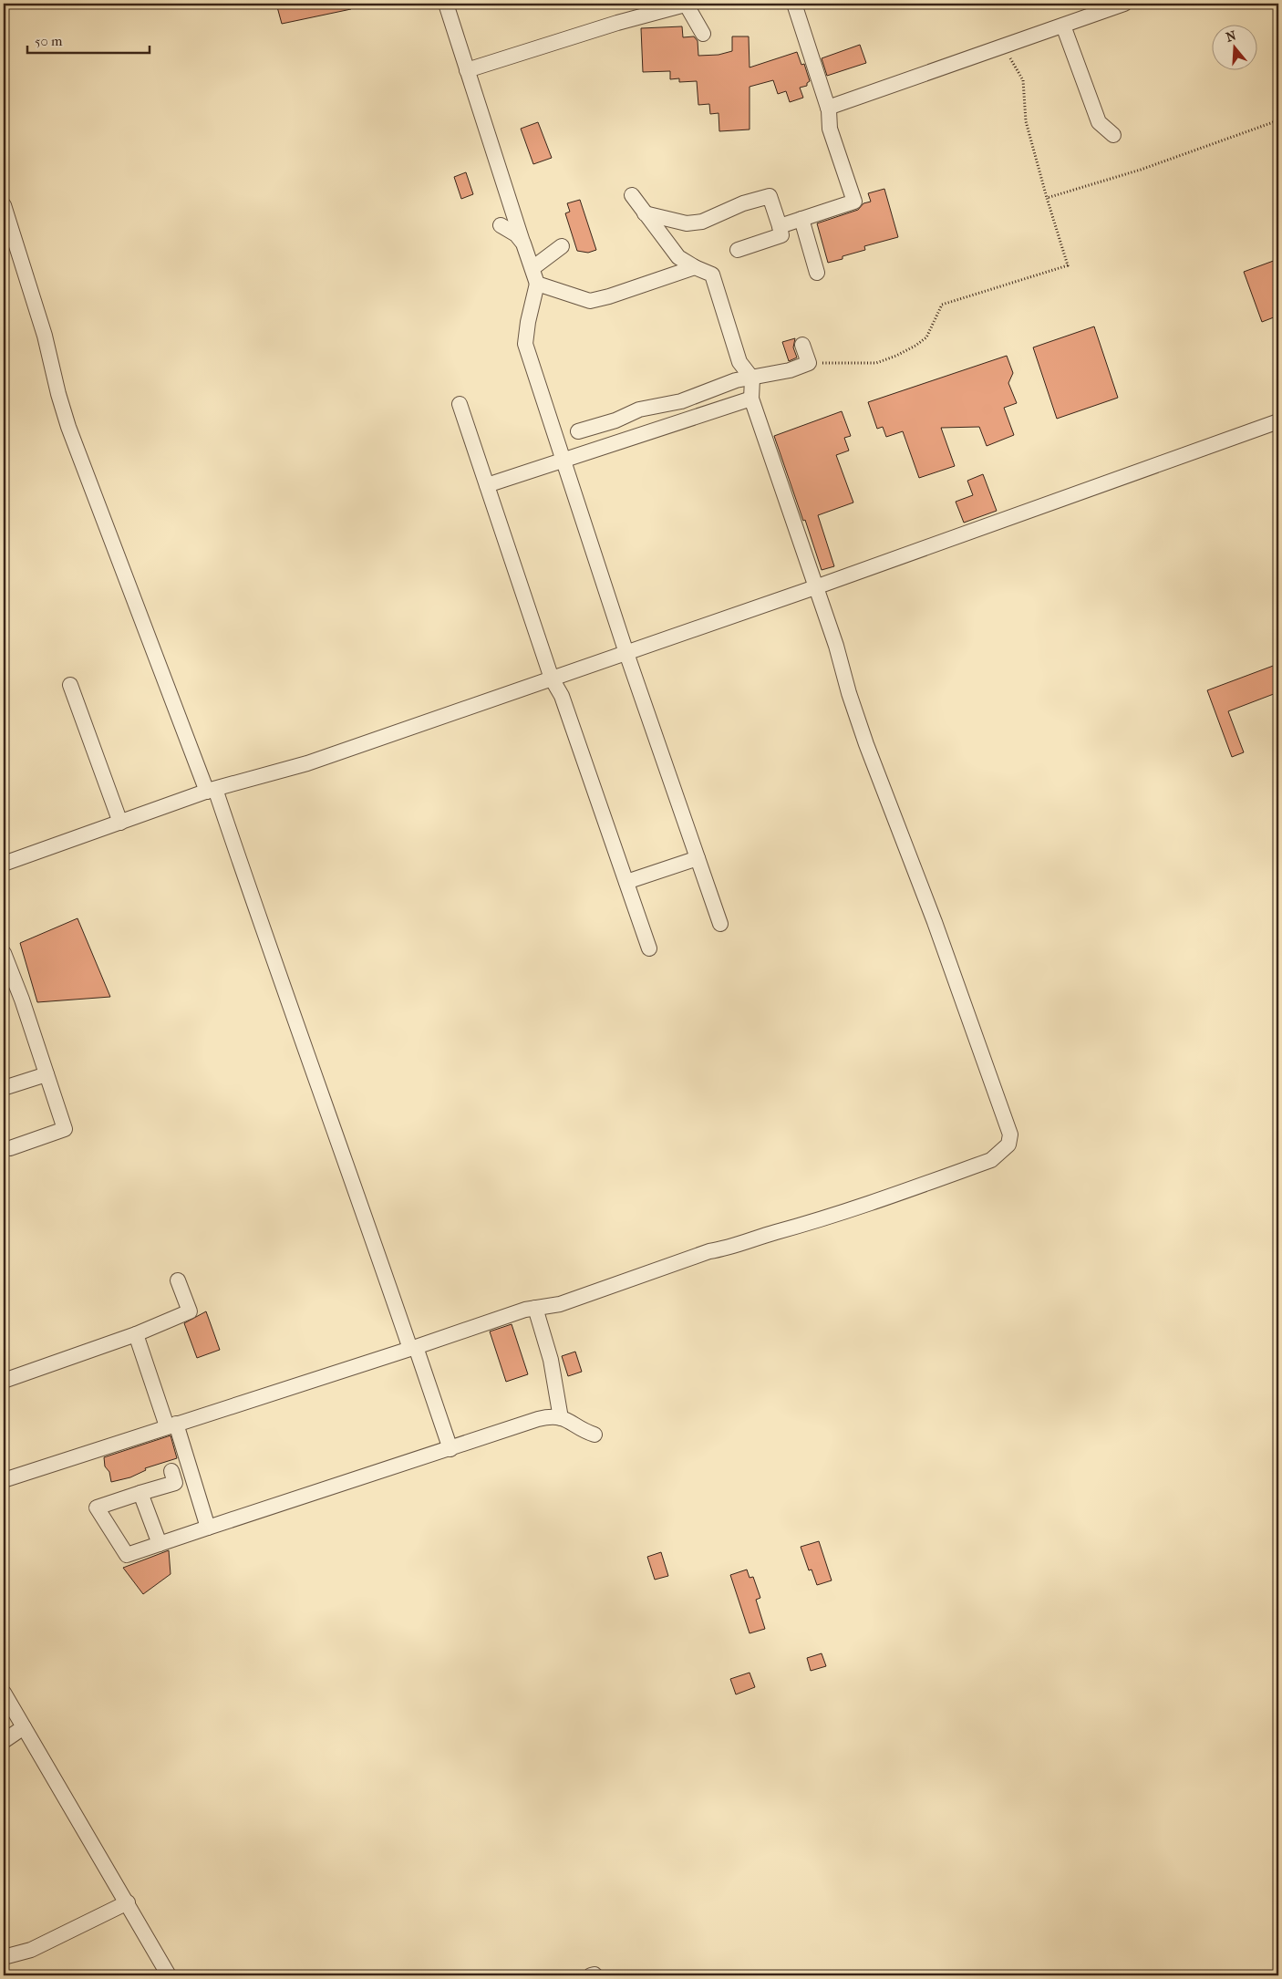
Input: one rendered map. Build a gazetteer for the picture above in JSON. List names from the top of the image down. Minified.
{"scale_bar":"50 m","north":"top"}
